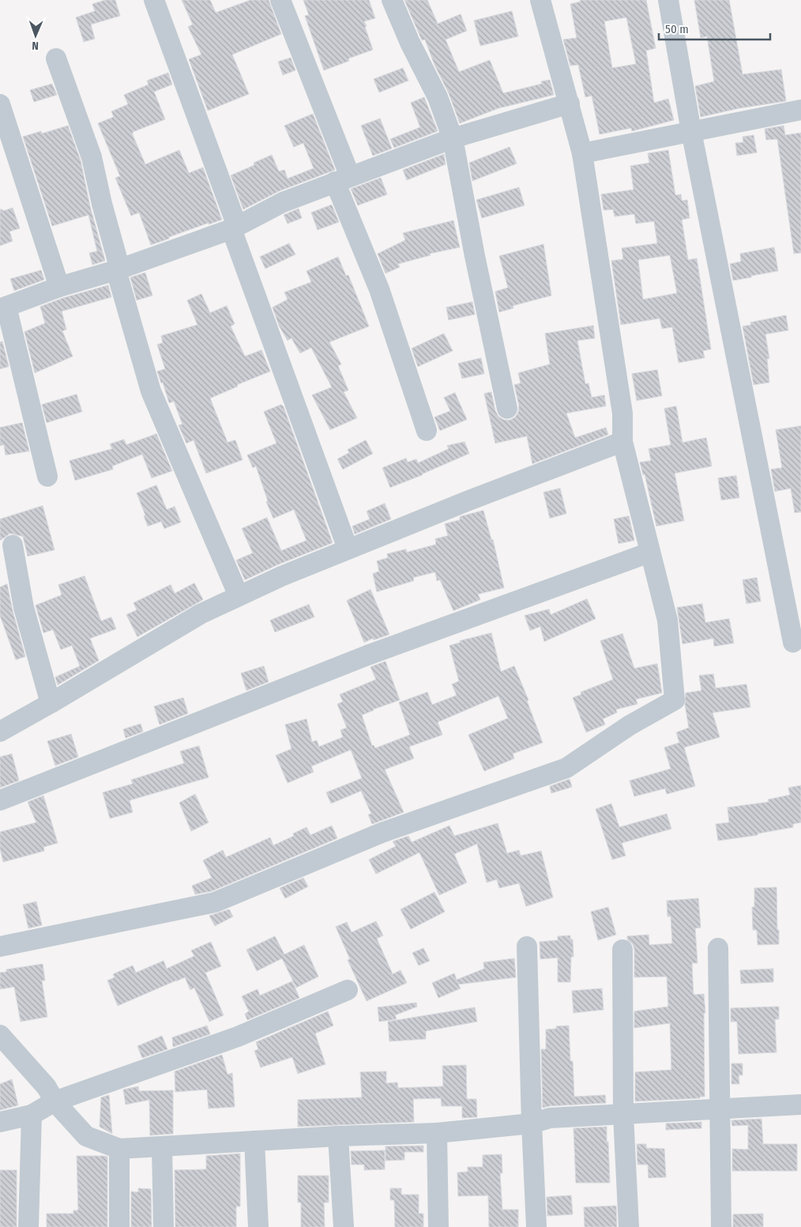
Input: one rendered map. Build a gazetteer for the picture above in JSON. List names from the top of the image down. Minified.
{"scale_bar":"50 m","north":"bottom"}
